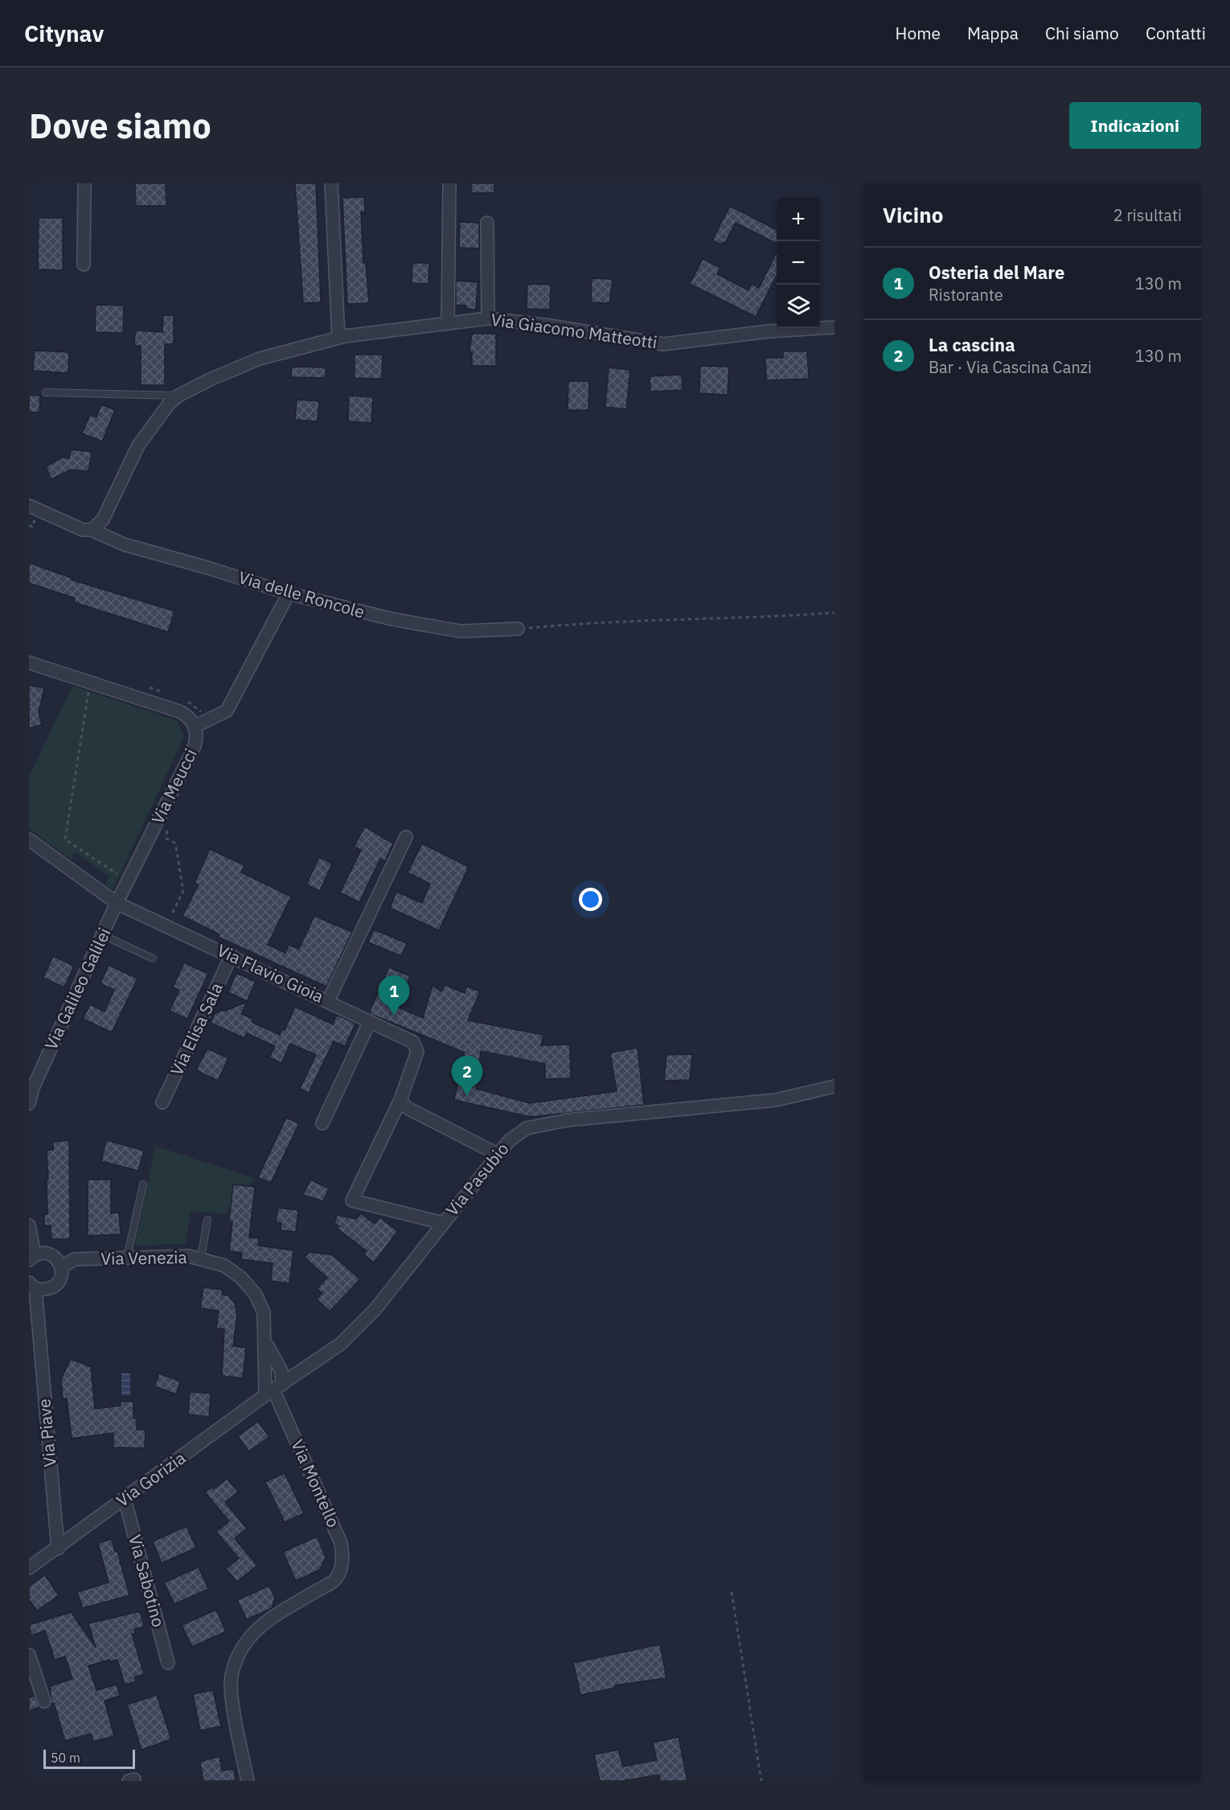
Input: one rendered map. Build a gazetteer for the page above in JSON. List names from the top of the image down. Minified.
{"streets":{"street":["Via Giacomo Matteotti","Via delle Roncole","Via Meucci","Via Flavio Gioia","Via Galileo Galilei","Via Elisa Sala","Via Pasubio","Via Venezia","Via Piave","Via Gorizia","Via Montello","Via Sabotino"]},"crossings":[["Via Giacomo Matteotti","Via delle Roncole"],["Via Meucci","Via Flavio Gioia"],["Via Meucci","Via Galileo Galilei"],["Via Flavio Gioia","Via Galileo Galilei"],["Via Flavio Gioia","Via Elisa Sala"],["Via Pasubio","Via Venezia"],["Via Pasubio","Via Gorizia"],["Via Pasubio","Via Montello"],["Via Venezia","Via Gorizia"],["Via Venezia","Via Montello"],["Via Piave","Via Gorizia"],["Via Gorizia","Via Montello"],["Via Gorizia","Via Sabotino"]],"scale_bar":"50 m","page":{"header":"Citynav","nav":["Home","Mappa","Chi siamo","Contatti"],"buttons":"Indicazioni","title":"Dove siamo","heading":["Vicino","2 risultati"],"map_buttons":["+","−"],"list":[{"mark":"1","name":"Osteria del Mare","note":"Ristorante","value":"130 m"},{"mark":"2","name":"La cascina","note":"Bar · Via Cascina Canzi","value":"130 m"}],"pins":["1","2"],"scale":"50 m"}}
